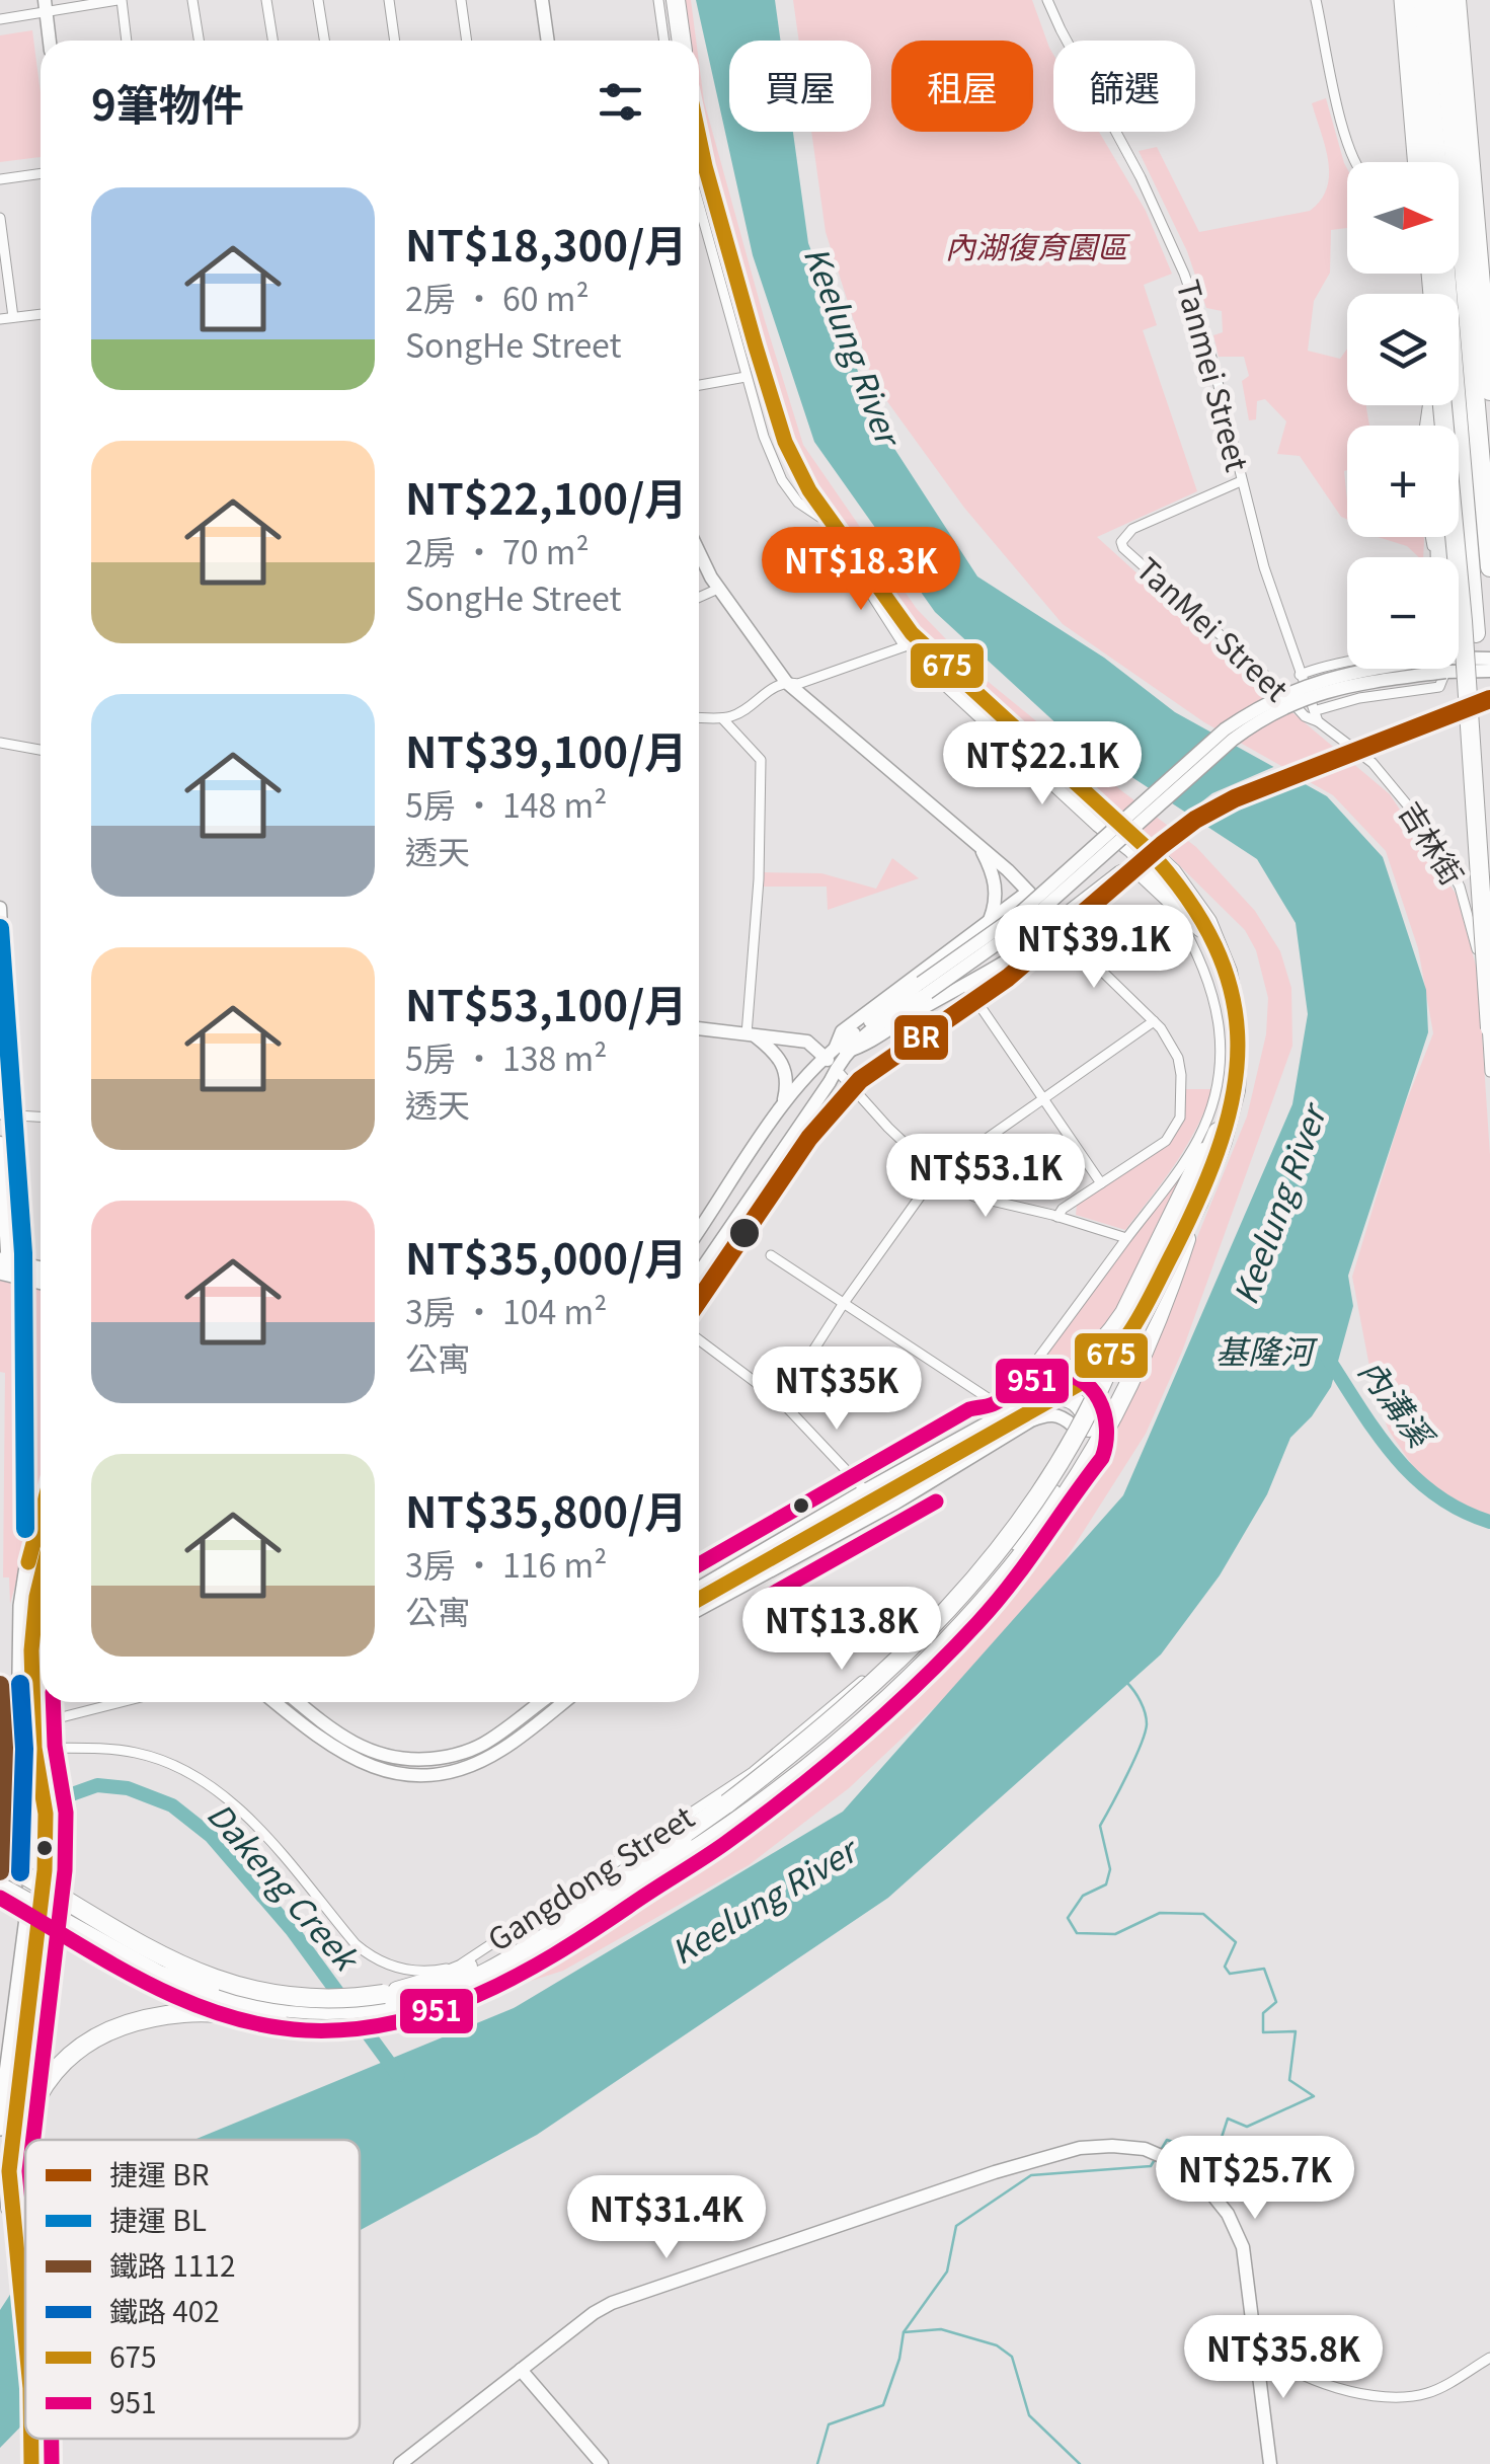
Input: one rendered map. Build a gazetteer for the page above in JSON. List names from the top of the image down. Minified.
{"streets":{"street":["Tanmei Street","TanMei Street","吉林街","Gangdong Street"]},"crossings":[["Tanmei Street","TanMei Street"],["Tanmei Street","吉林街"],["TanMei Street","吉林街"]],"water":["Keelung River","基隆河","內溝溪","Dakeng Creek"],"parks":["內湖復育園區"],"lines":["transit line 675","metro line BR","metro line BL","transit line 951","rail line 402","rail line 1112"],"legend":["捷運 BR","捷運 BL","鐵路 1112","鐵路 402","675","951"],"north":"right","page":{"chip":["買屋","租屋","篩選"],"heading":"9筆物件","map_buttons":["+","−"],"list":[{"name":"NT$18,300/月","note":"2房 · 60 m² · SongHe Street"},{"name":"NT$22,100/月","note":"2房 · 70 m² · SongHe Street"},{"name":"NT$39,100/月","note":"5房 · 148 m² · 透天"},{"name":"NT$53,100/月","note":"5房 · 138 m² · 透天"},{"name":"NT$35,000/月","note":"3房 · 104 m² · 公寓"},{"name":"NT$35,800/月","note":"3房 · 116 m² · 公寓"}],"price":["NT$18.3K","NT$22.1K","NT$39.1K","NT$53.1K","NT$35K","NT$13.8K","NT$25.7K","NT$31.4K","NT$35.8K"]}}
